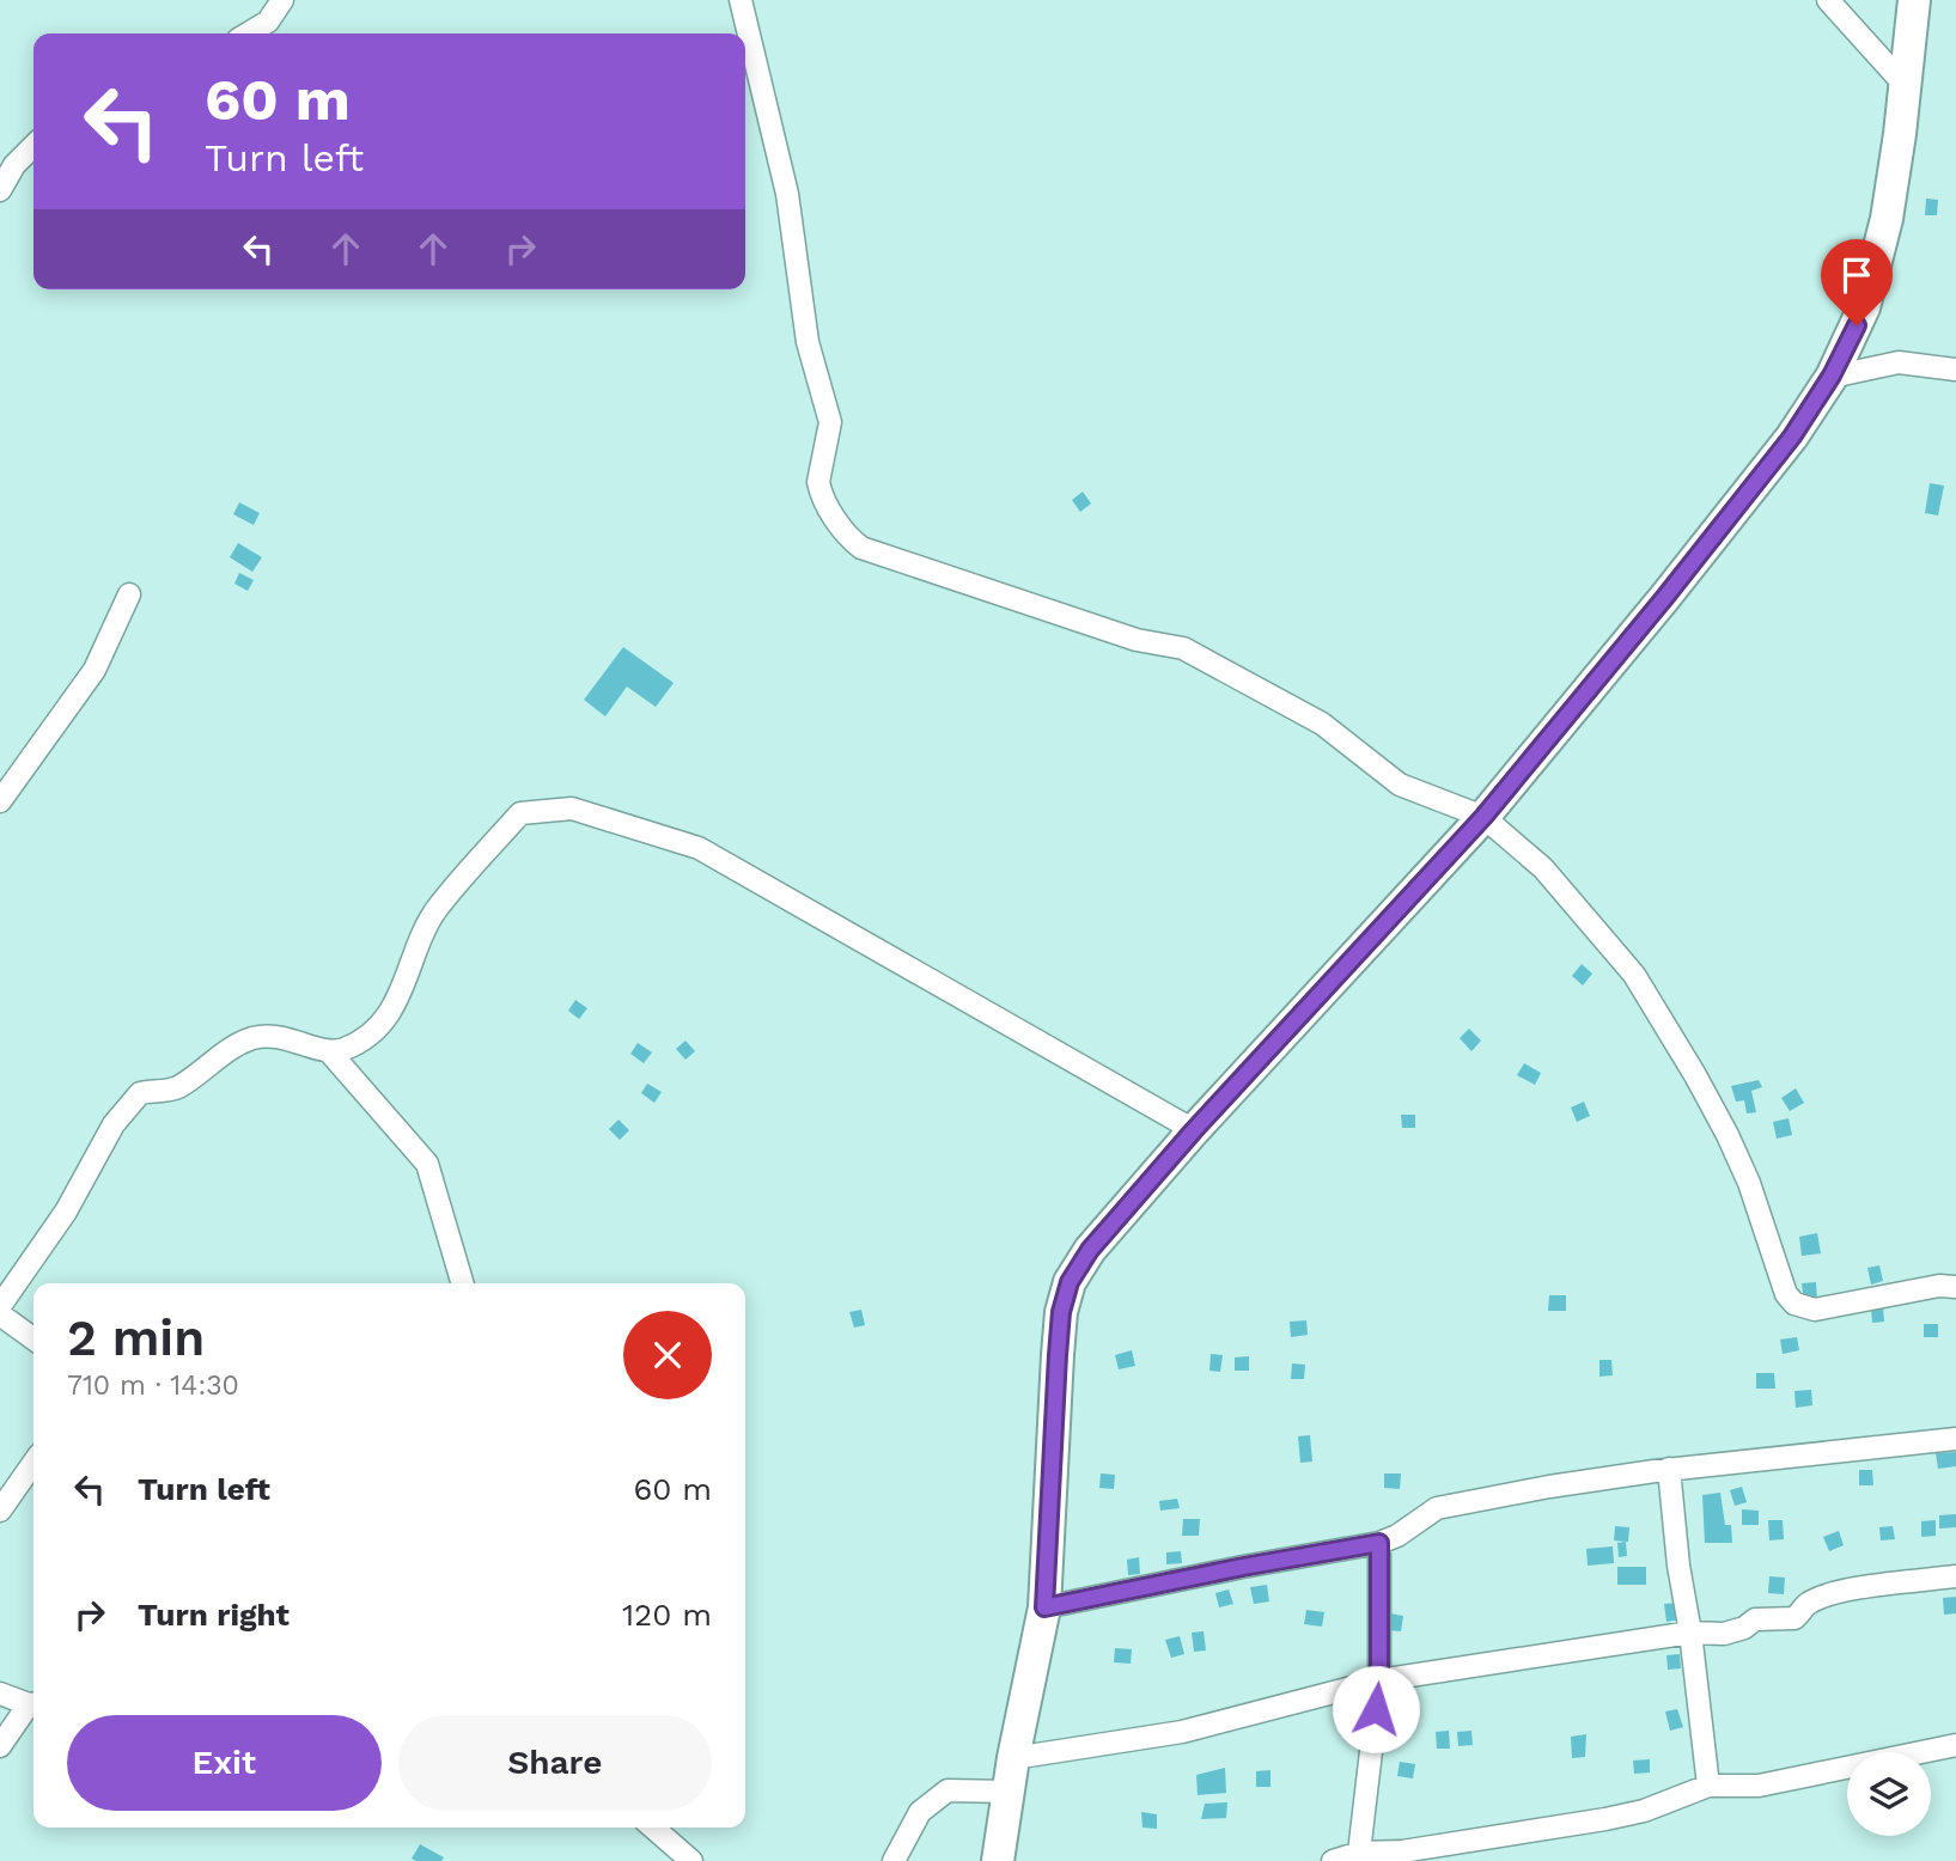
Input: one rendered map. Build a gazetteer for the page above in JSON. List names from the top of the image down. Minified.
{"page":{"turn":["60 m","Turn left"],"heading":["2 min","710 m · 14:30"],"list":[{"name":"Turn left","value":"60 m"},{"name":"Turn right","value":"120 m"}],"buttons":["Exit","Share"]}}
